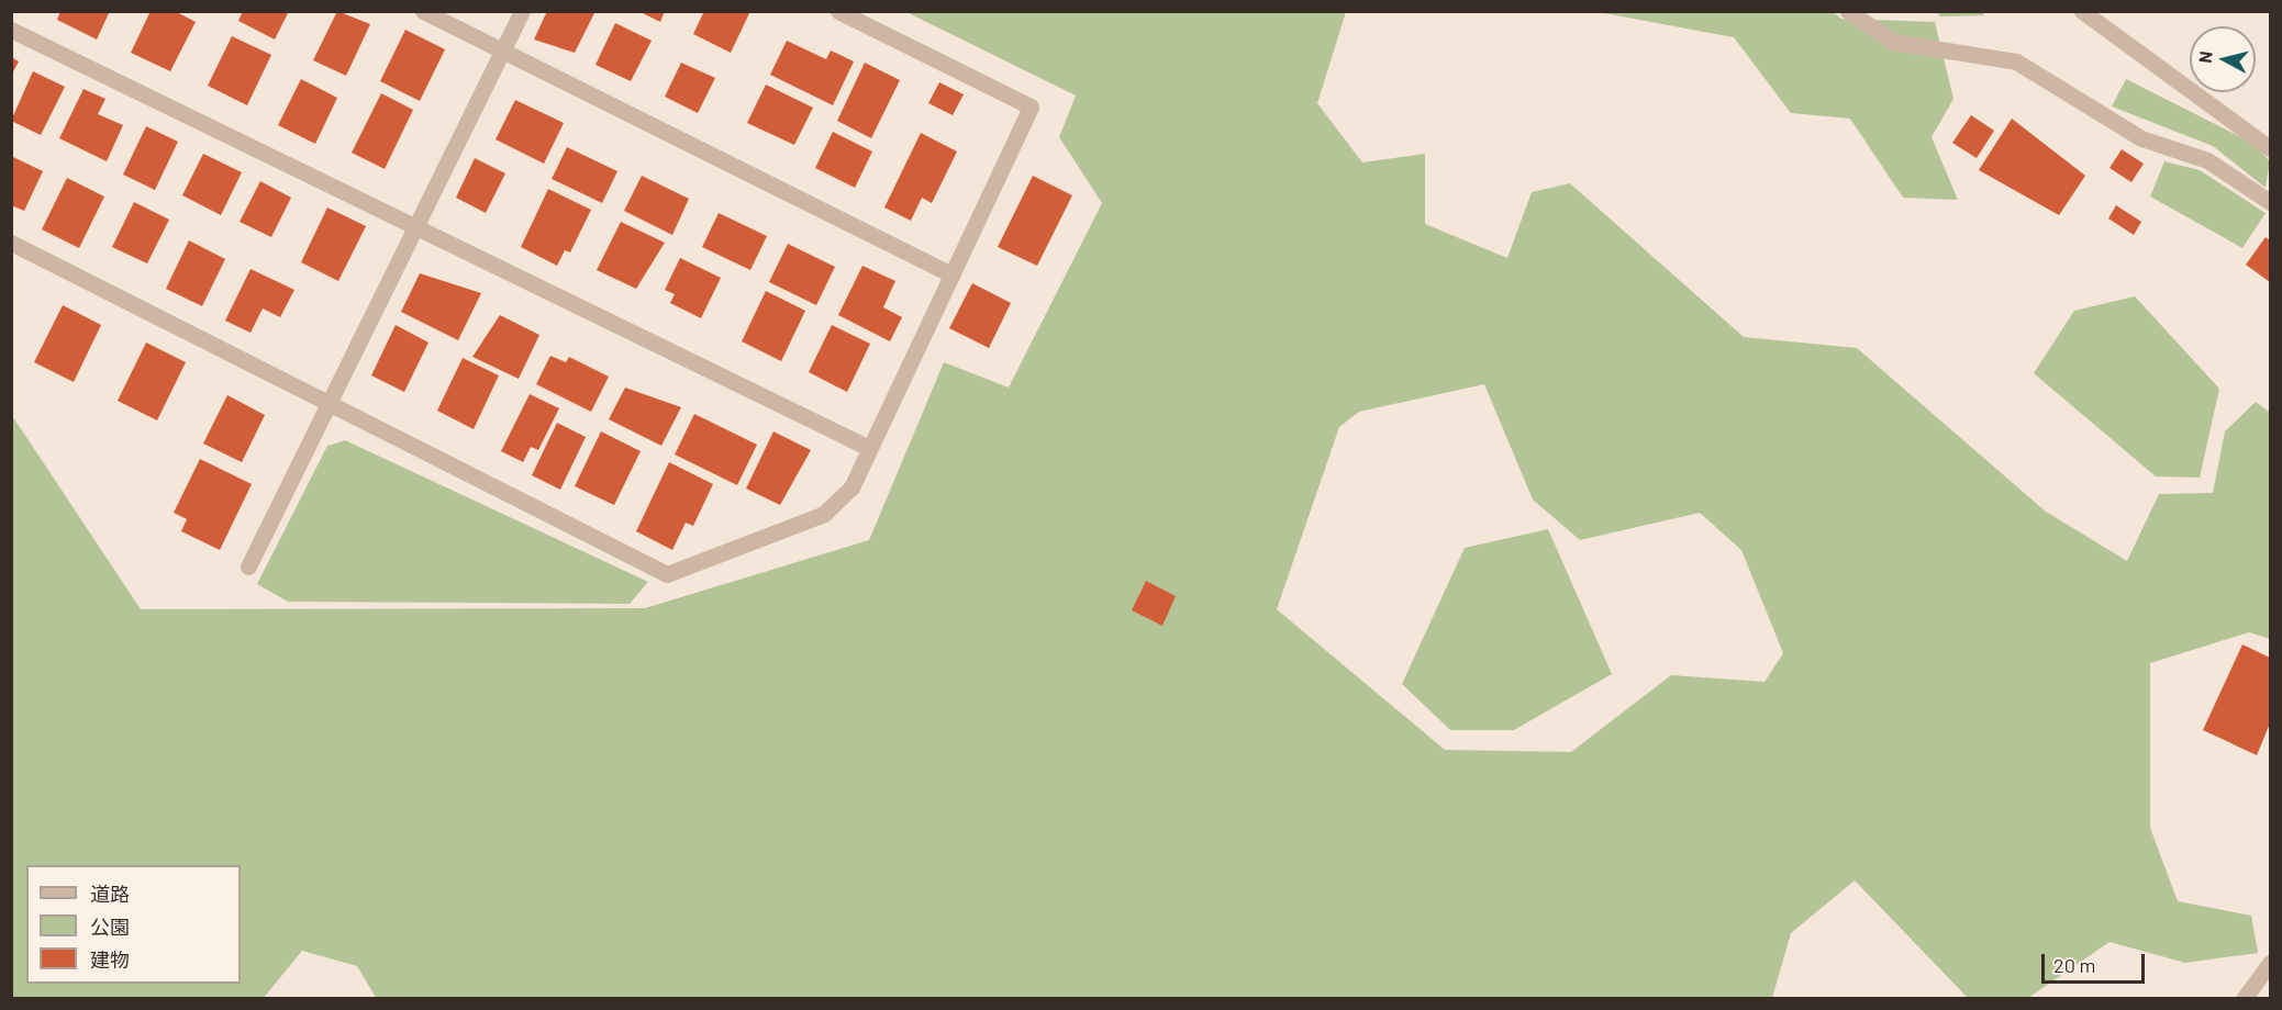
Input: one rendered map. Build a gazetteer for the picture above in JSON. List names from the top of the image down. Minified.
{"legend":["道路","公園","建物"],"scale_bar":"20 m","north":"left"}
